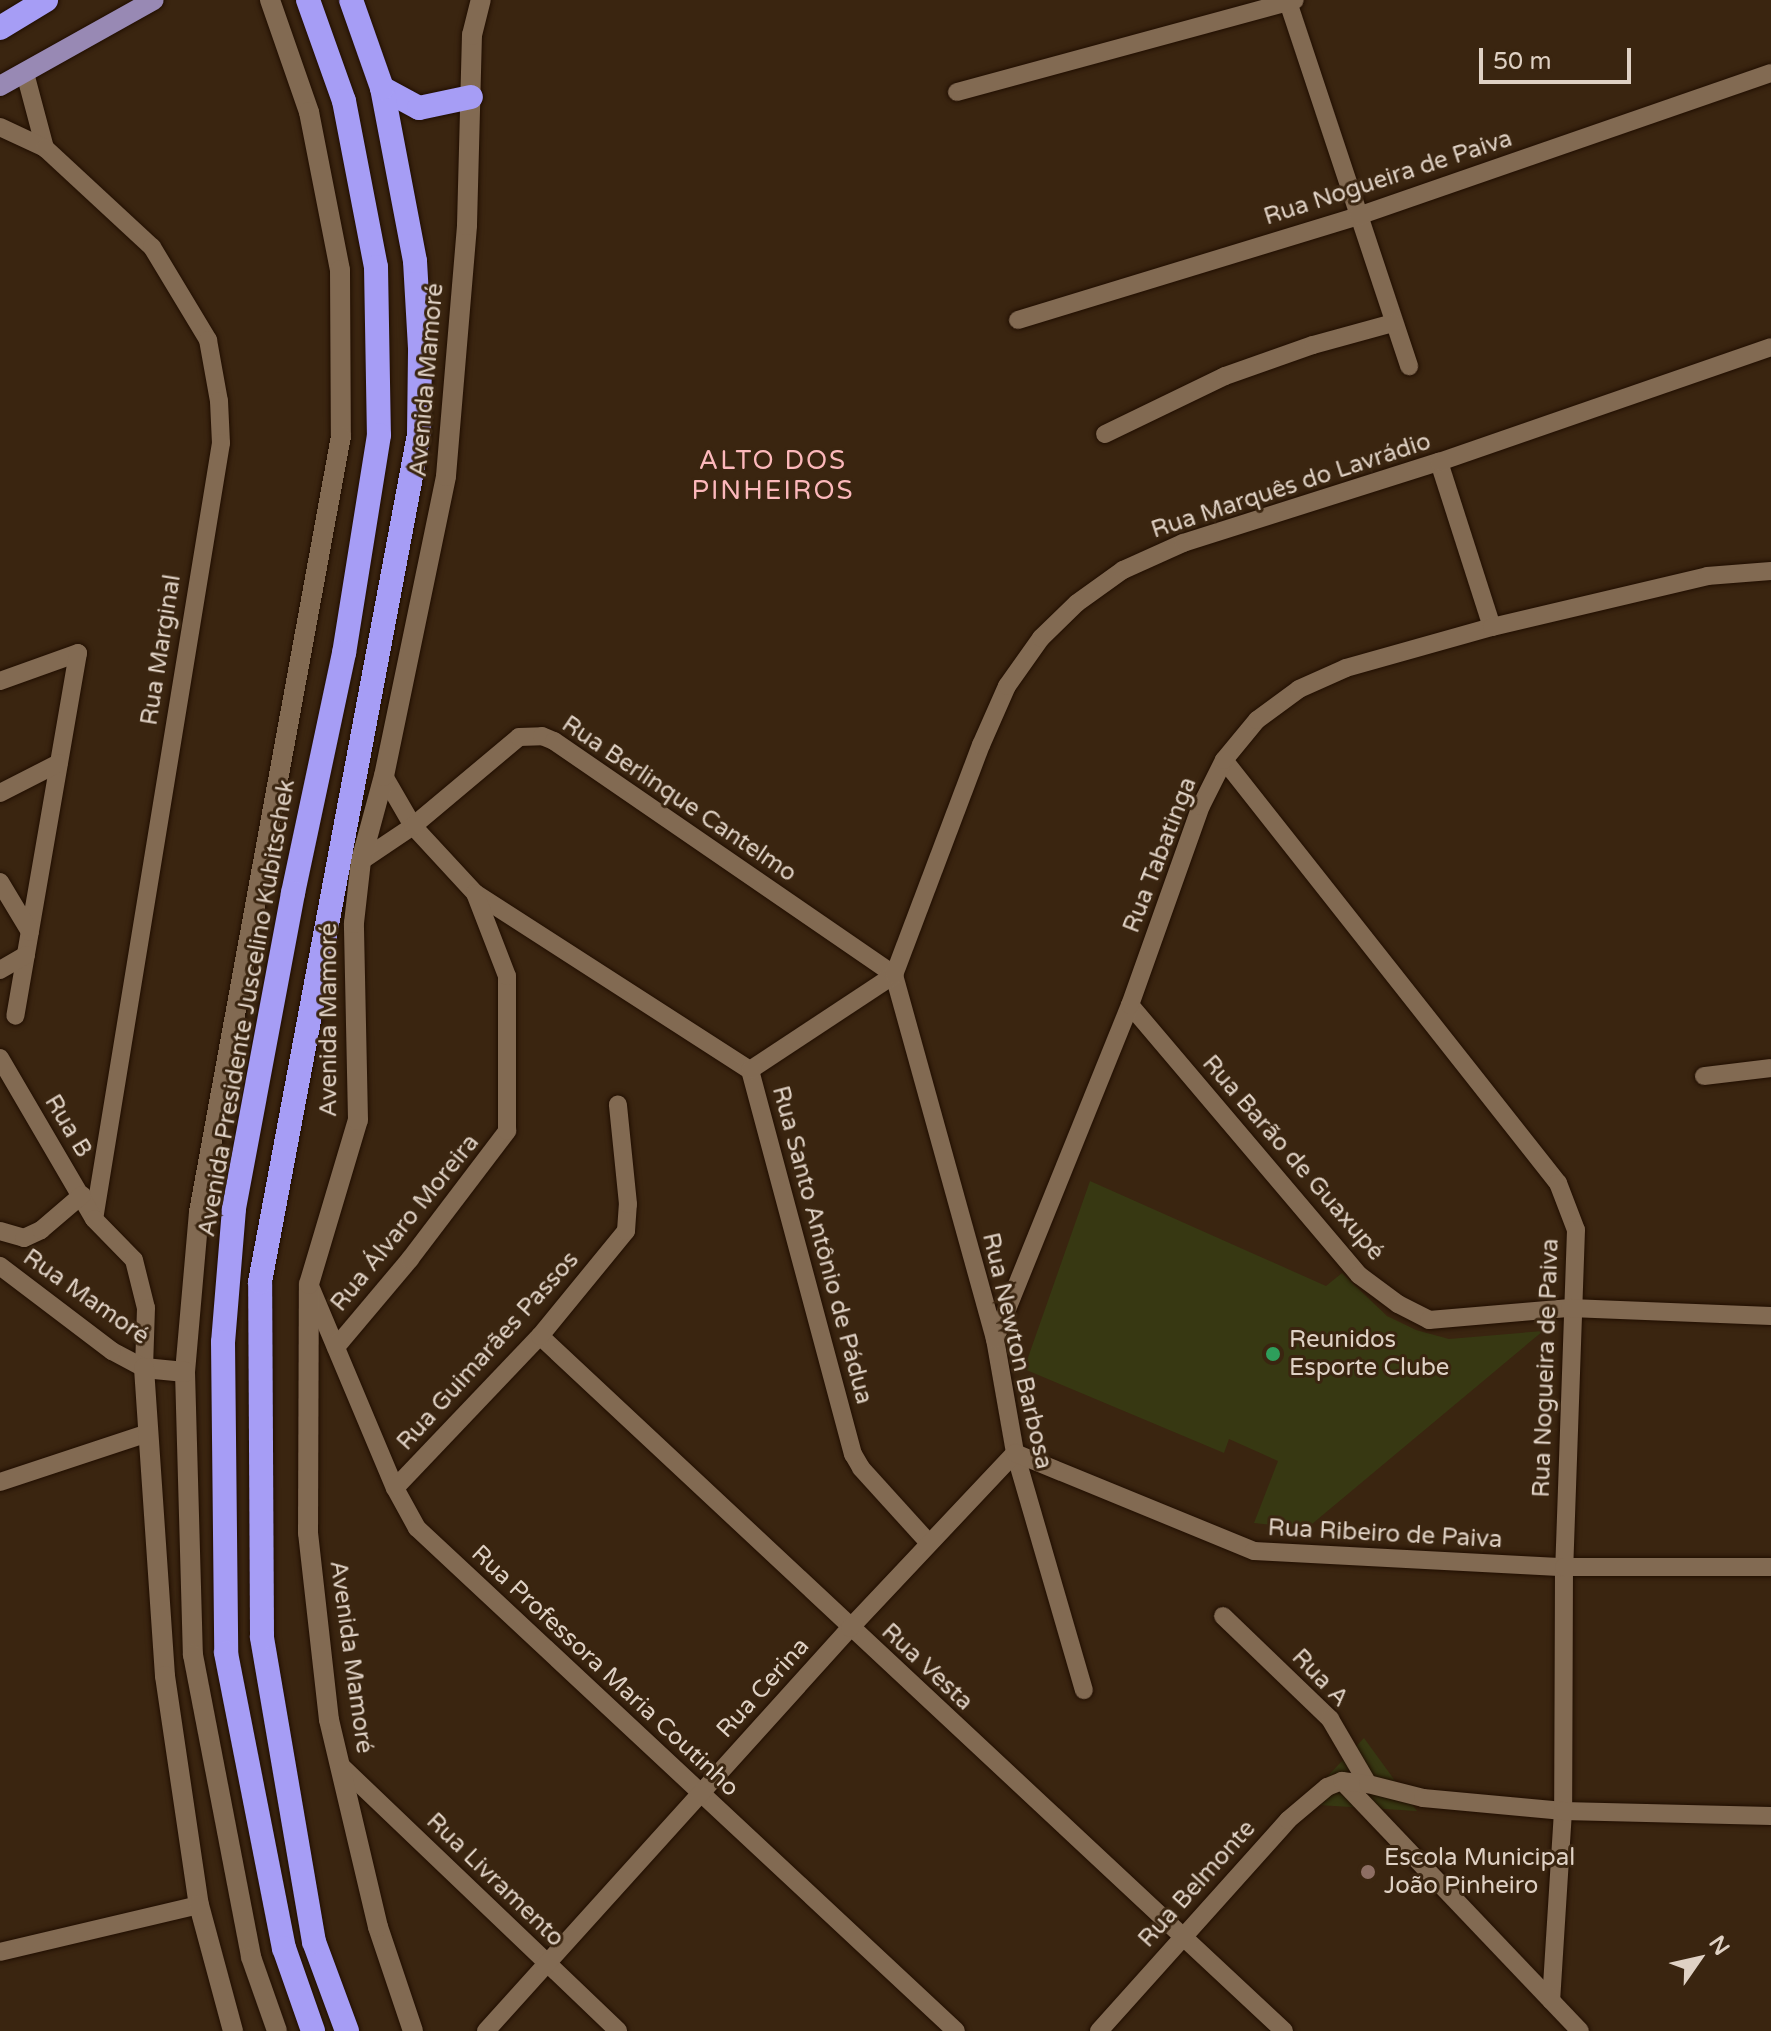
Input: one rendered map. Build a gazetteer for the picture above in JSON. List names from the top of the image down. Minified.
{"streets":{"highway":["Avenida Presidente Juscelino Kubitschek"],"street":["Rua Nogueira de Paiva","Avenida Mamoré","Rua Marquês do Lavrádio","Rua Marginal","Rua Berlinque Cantelmo","Rua Tabatinga","Rua B","Rua Barão de Guaxupé","Rua Álvaro Moreira","Rua Santo Antônio de Pádua","Rua Mamoré","Rua Guimarães Passos","Rua Newton Barbosa","Rua Ribeiro de Paiva","Rua Vesta","Rua Professora Maria Coutinho","Rua A","Rua Cerina","Rua Livramento","Rua Belmonte"]},"crossings":[["Rua Nogueira de Paiva","Rua Tabatinga"],["Rua Nogueira de Paiva","Rua Barão de Guaxupé"],["Rua Nogueira de Paiva","Rua Ribeiro de Paiva"],["Avenida Mamoré","Rua Berlinque Cantelmo"],["Avenida Mamoré","Rua Santo Antônio de Pádua"],["Avenida Mamoré","Rua Professora Maria Coutinho"],["Avenida Mamoré","Rua Livramento"],["Rua Marquês do Lavrádio","Rua Berlinque Cantelmo"],["Rua Marquês do Lavrádio","Rua Newton Barbosa"],["Rua Marginal","Rua B"],["Rua Berlinque Cantelmo","Rua Santo Antônio de Pádua"],["Rua Berlinque Cantelmo","Rua Newton Barbosa"],["Rua Tabatinga","Rua Barão de Guaxupé"],["Rua Tabatinga","Rua Newton Barbosa"],["Rua B","Rua Mamoré"],["Rua Álvaro Moreira","Rua Santo Antônio de Pádua"],["Rua Álvaro Moreira","Rua Professora Maria Coutinho"],["Rua Santo Antônio de Pádua","Rua Cerina"],["Rua Guimarães Passos","Rua Vesta"],["Rua Guimarães Passos","Rua Professora Maria Coutinho"],["Rua Newton Barbosa","Rua Ribeiro de Paiva"],["Rua Newton Barbosa","Rua Cerina"],["Rua Ribeiro de Paiva","Rua Cerina"],["Rua Vesta","Rua Cerina"],["Rua Vesta","Rua Belmonte"],["Rua Professora Maria Coutinho","Rua Cerina"],["Rua Cerina","Rua Livramento"]],"districts":["ALTO DOS PINHEIROS"],"places":["Reunidos Esporte Clube","Escola Municipal João Pinheiro"],"scale_bar":"50 m","north":"top right"}
